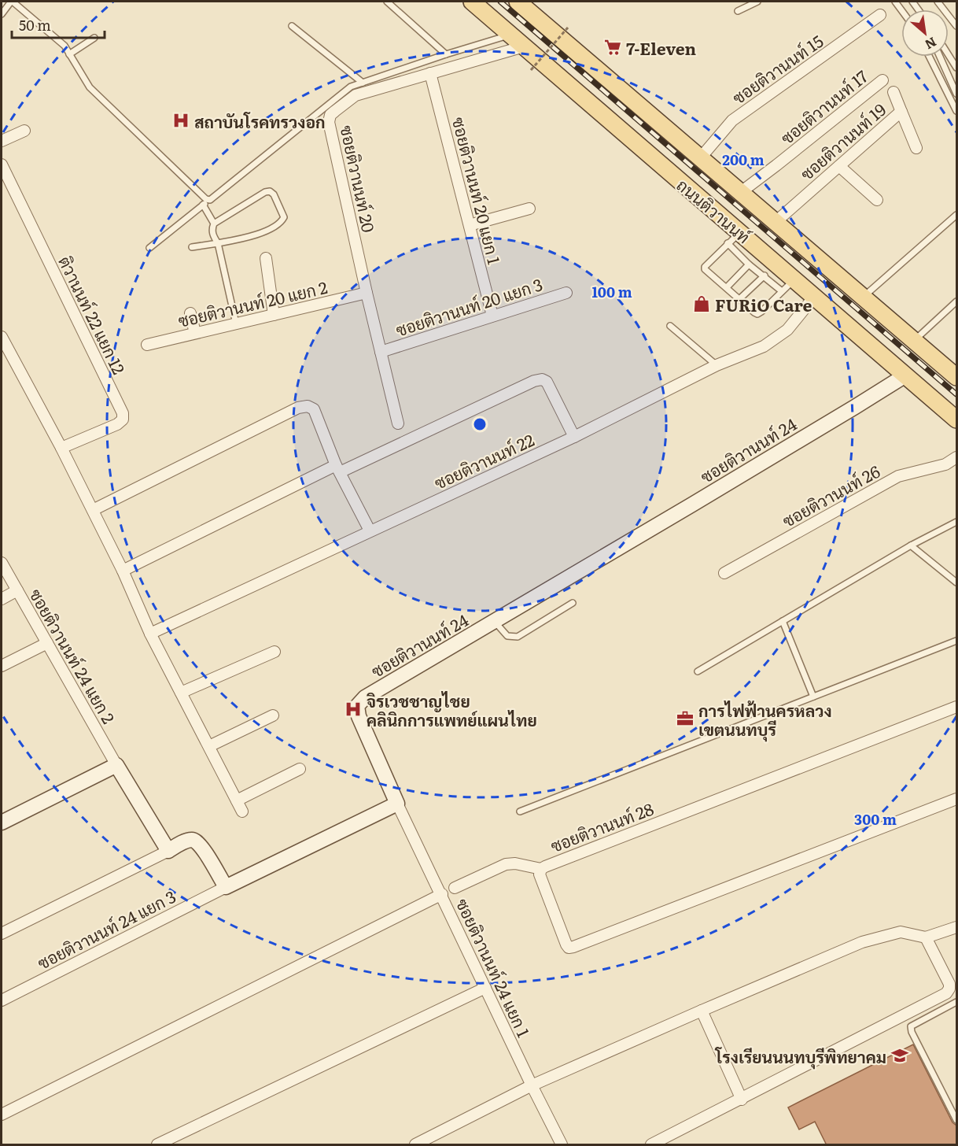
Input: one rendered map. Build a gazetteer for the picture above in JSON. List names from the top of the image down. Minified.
{"streets":{"main road":["ถนนติวานนท์"],"street":["ซอยติวานนท์ 15","ซอยติวานนท์ 17","ซอยติวานนท์ 19","ซอยติวานนท์ 20","ซอยติวานนท์ 20 แยก 1","ซอยติวานนท์ 20 แยก 2","ซอยติวานนท์ 20 แยก 3","ติวานนท์ 22 แยก 12","ซอยติวานนท์ 24","ซอยติวานนท์ 22","ซอยติวานนท์ 26","ซอยติวานนท์ 24 แยก 2","ซอยติวานนท์ 28","ซอยติวานนท์ 24 แยก 3","ซอยติวานนท์ 24 แยก 1"]},"crossings":[["ซอยติวานนท์ 15","ถนนติวานนท์"],["ซอยติวานนท์ 17","ถนนติวานนท์"],["ซอยติวานนท์ 19","ถนนติวานนท์"],["ซอยติวานนท์ 20","ซอยติวานนท์ 20 แยก 1"],["ซอยติวานนท์ 20","ถนนติวานนท์"],["ซอยติวานนท์ 20","ซอยติวานนท์ 20 แยก 2"],["ซอยติวานนท์ 20","ซอยติวานนท์ 20 แยก 3"],["ซอยติวานนท์ 20 แยก 1","ซอยติวานนท์ 20 แยก 3"],["ถนนติวานนท์","ซอยติวานนท์ 24"],["ถนนติวานนท์","ซอยติวานนท์ 22"],["ซอยติวานนท์ 24","ซอยติวานนท์ 24 แยก 1"]],"places":{"supermarket":["7-Eleven"],"hospital":["สถาบันโรคทรวงอก","จิรเวชชาญไชย คลินิกการแพทย์แผนไทย"],"shop":["FURiO Care"],"office":["การไฟฟ้านครหลวง เขตนนทบุรี"],"school or university":["โรงเรียนนนทบุรีพิทยาคม"]},"scale_bar":"50 m","north":"bottom right","rings":["200 m","100 m","300 m"]}
